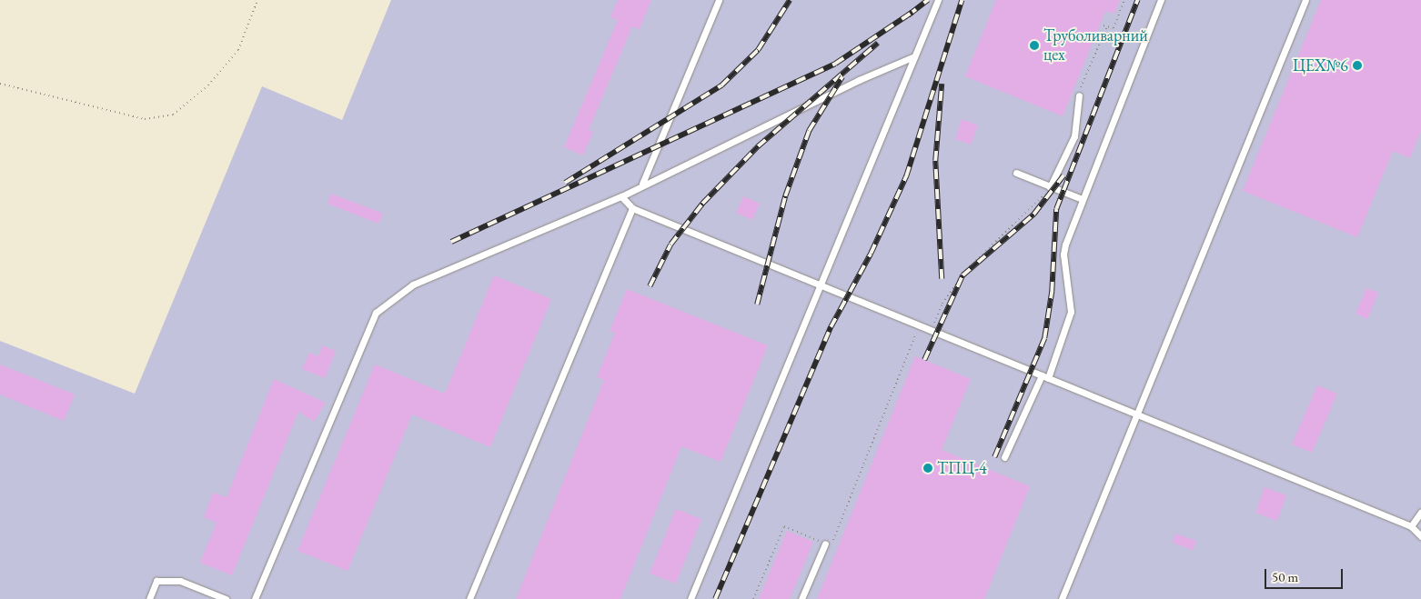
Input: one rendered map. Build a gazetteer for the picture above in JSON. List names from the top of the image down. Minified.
{"places":["Труболиварний цех","ЦЕХ№6","ТПЦ-4"],"scale_bar":"50 m"}
